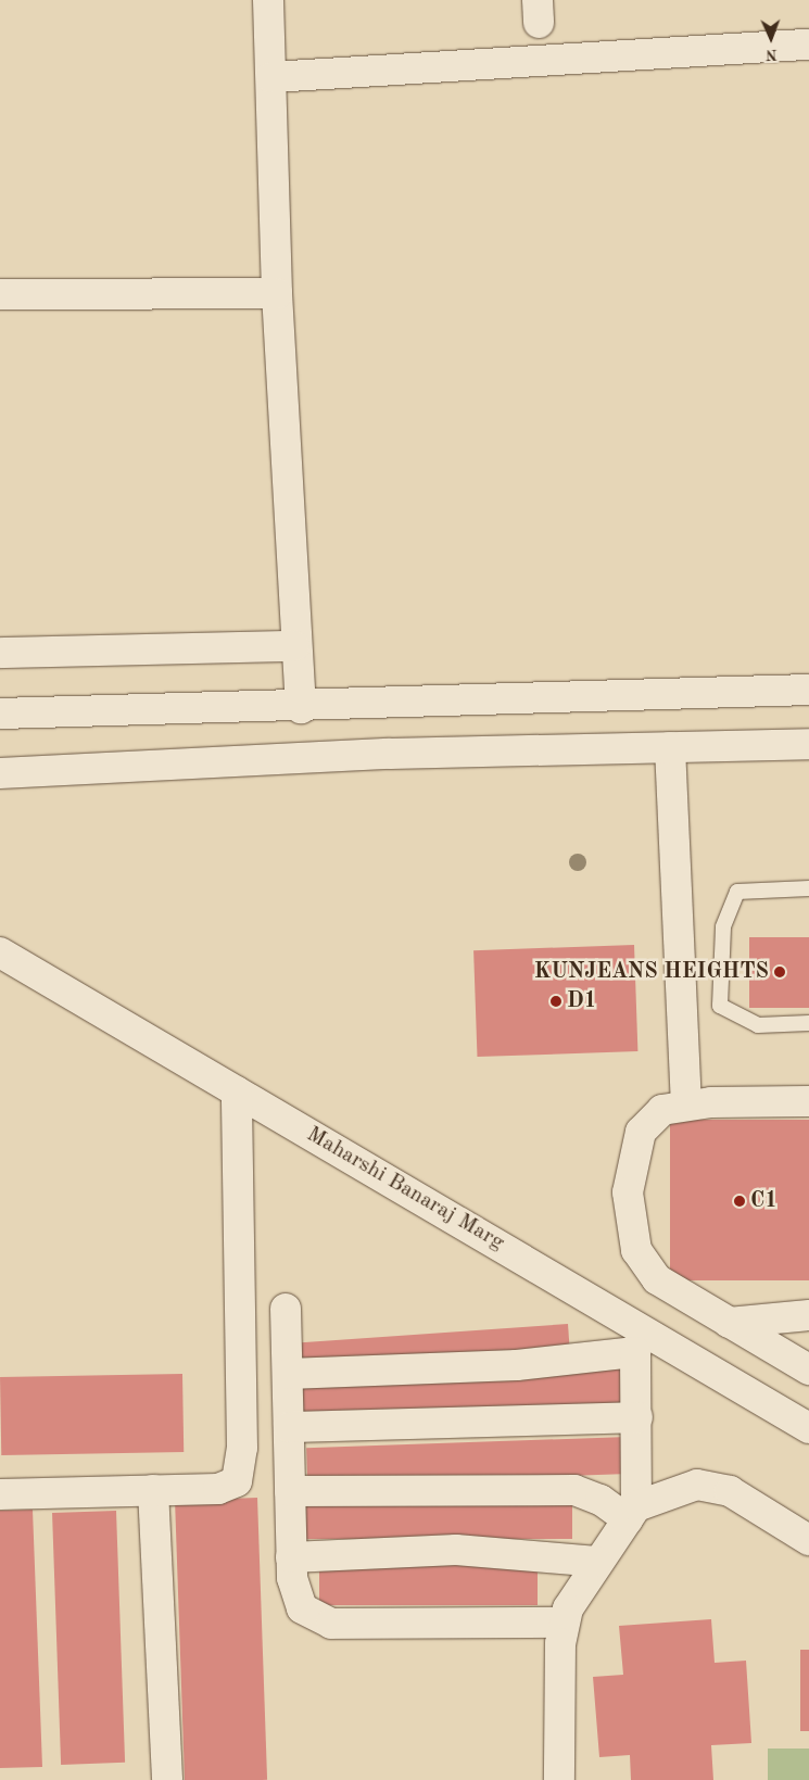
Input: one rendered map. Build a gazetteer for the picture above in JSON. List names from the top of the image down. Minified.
{"streets":{"street":["Maharshi Banaraj Marg"]},"places":["KUNJEANS HEIGHTS","D1","C1"],"north":"bottom"}
